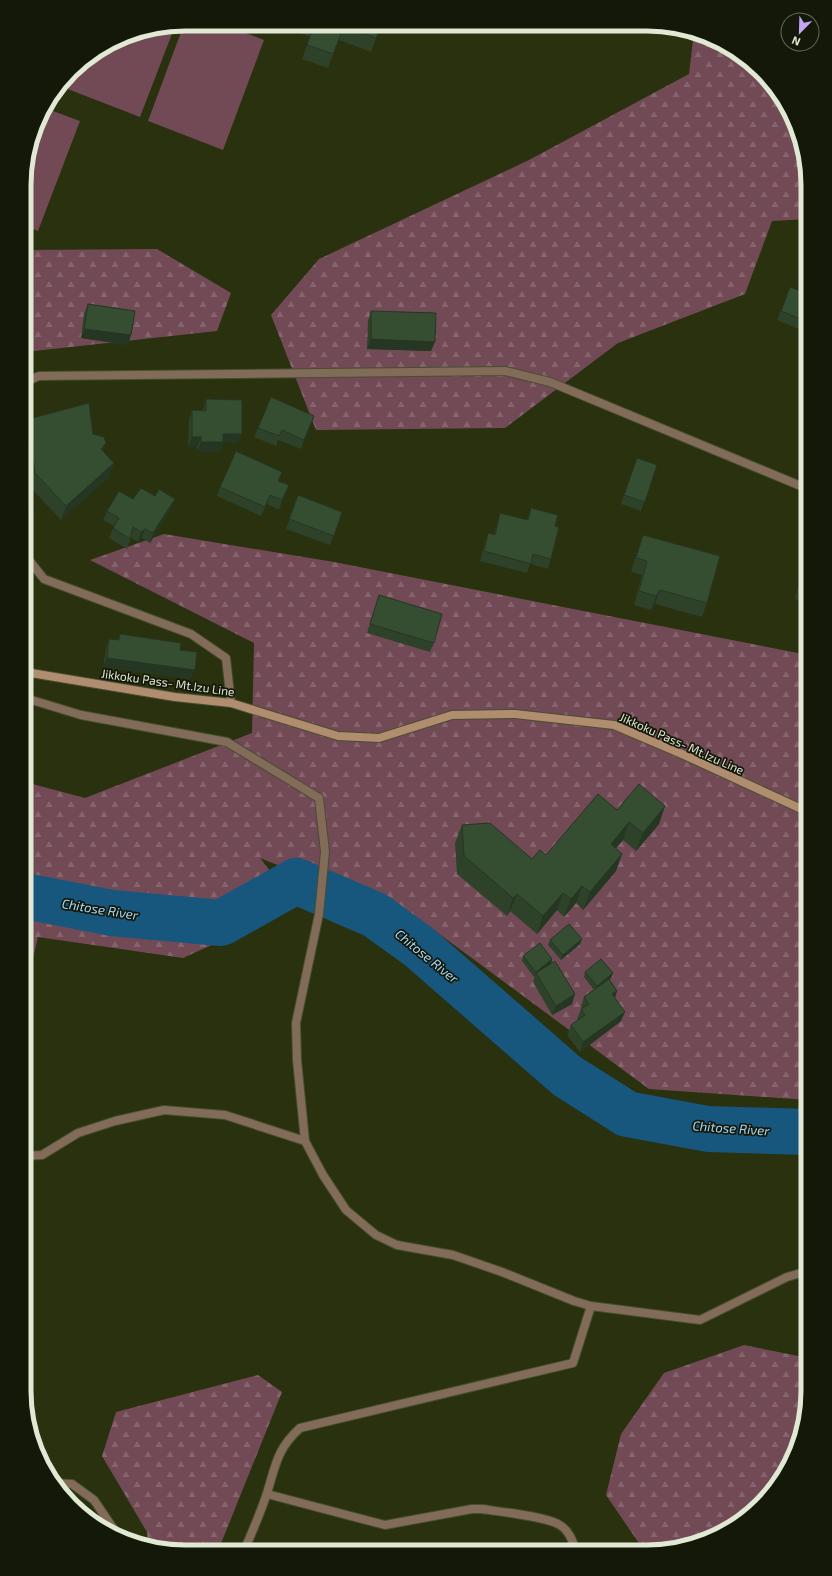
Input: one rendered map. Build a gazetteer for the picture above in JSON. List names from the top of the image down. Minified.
{"streets":{"main road":["Jikkoku Pass- Mt.Izu Line"]},"water":["Chitose River"],"north":"bottom left"}
